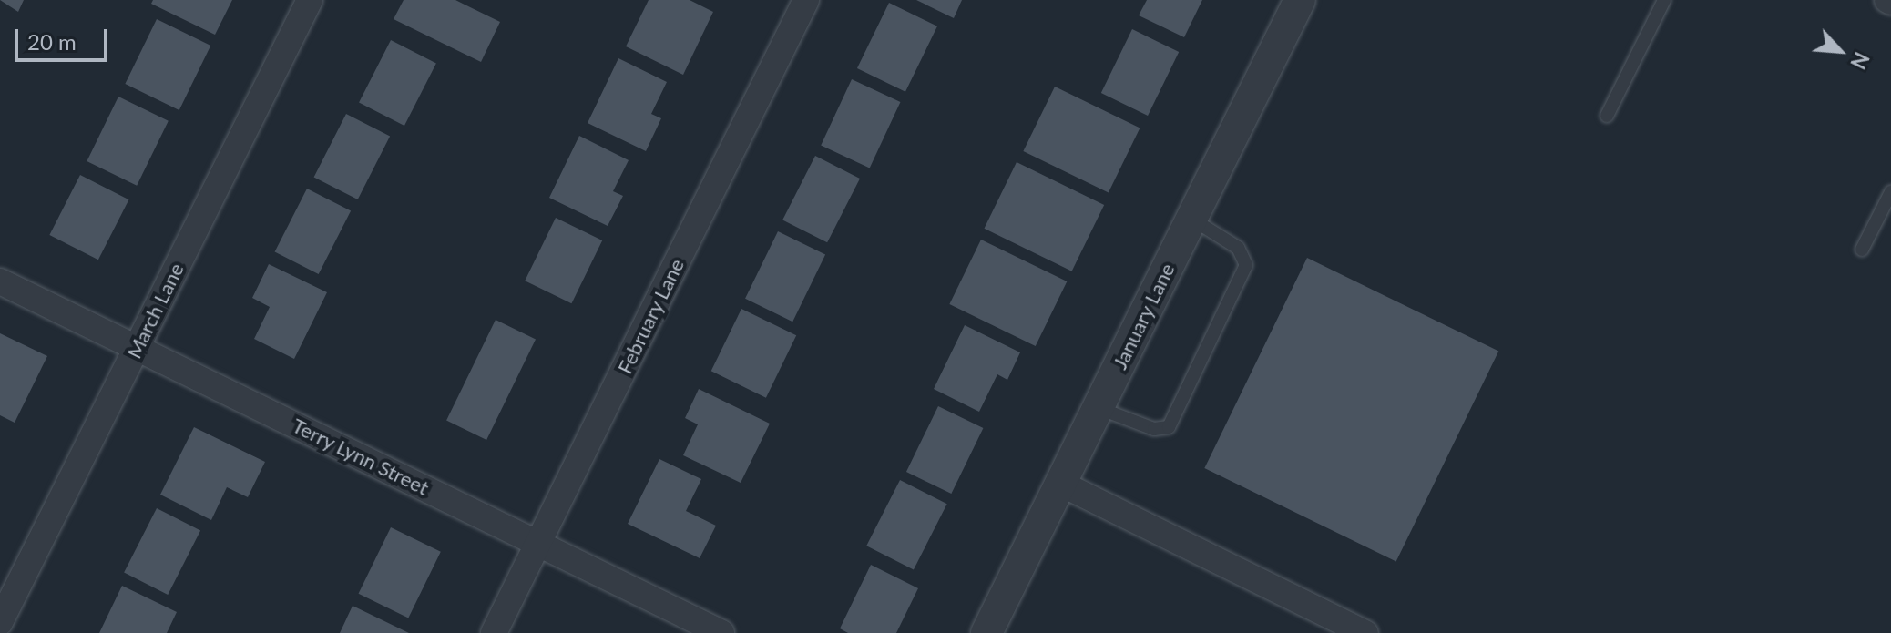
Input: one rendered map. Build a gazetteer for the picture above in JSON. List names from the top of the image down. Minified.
{"streets":{"street":["March Lane","February Lane","January Lane","Terry Lynn Street"]},"crossings":[["March Lane","Terry Lynn Street"],["February Lane","Terry Lynn Street"]],"scale_bar":"20 m","north":"bottom right"}
